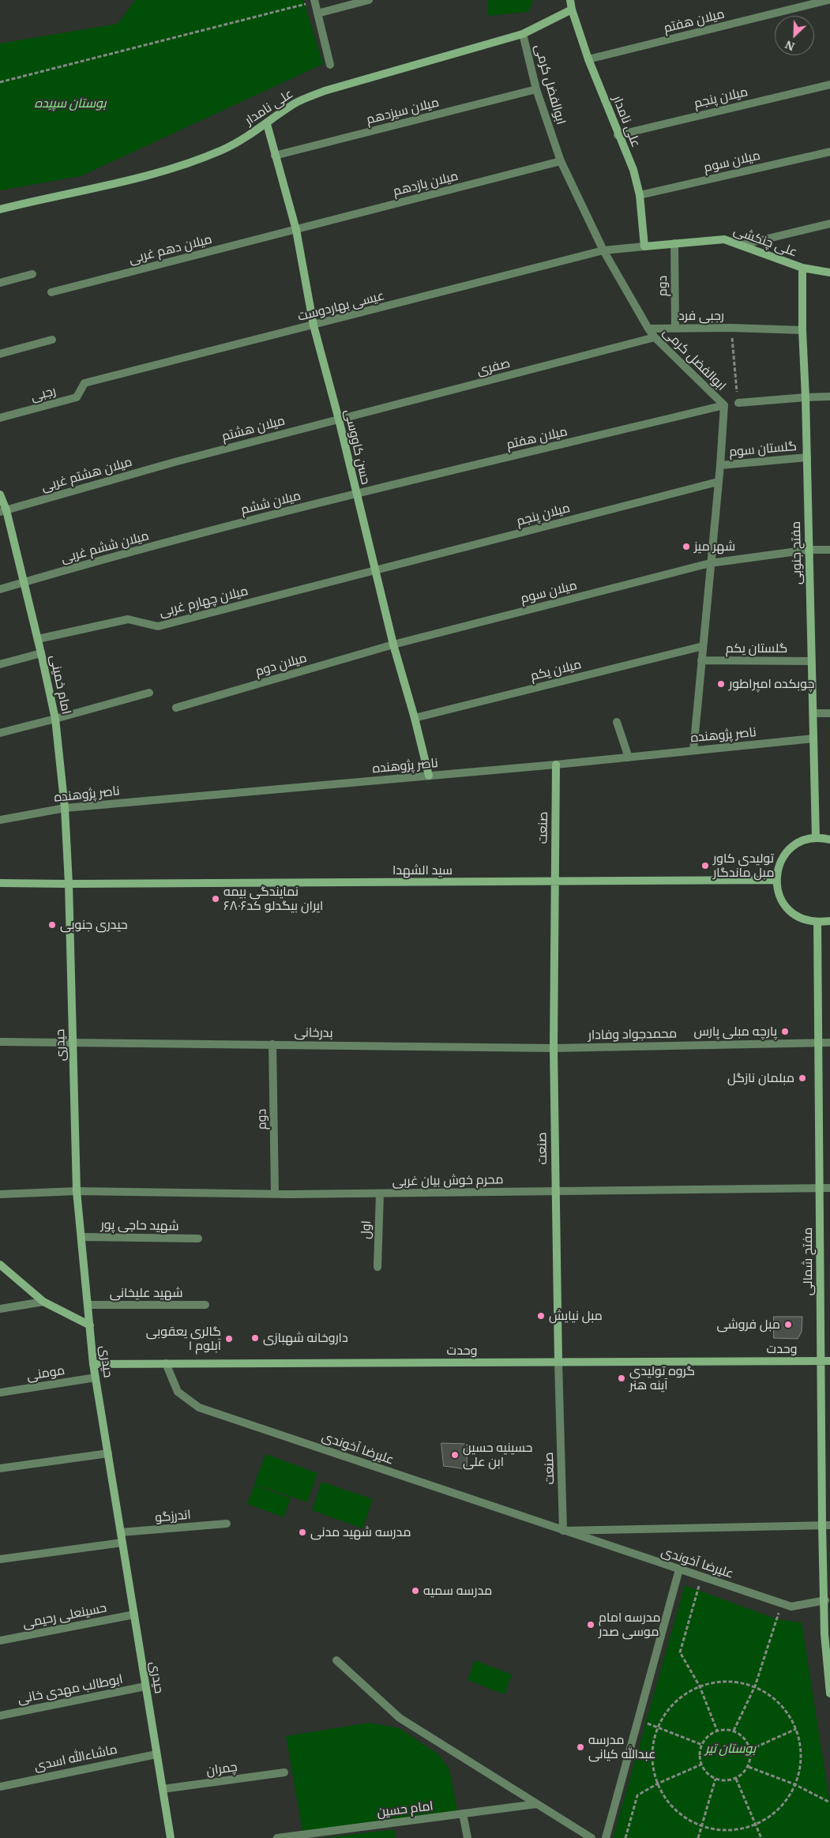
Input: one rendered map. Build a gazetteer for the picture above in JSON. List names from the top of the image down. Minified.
{"streets":{"street":["میلان هفتم","ابوالفضل کرمی","میلان پنجم","علی نامدار","میلان سیزدهم","میلان سوم","میلان یازدهم","علی چنکشی","میلان دهم غربی","دوم","عیسی بهاردوست","رجبی فرد","صفری","رجبی","میلان هشتم","حسن کاووسی","گلستان سوم","میلان هشتم غربی","میلان ششم","میلان ششم غربی","مفتح جنوبی","میلان چهارم غربی","گلستان یکم","میلان دوم","میلان یکم","امام خمینی","ناصر پژوهنده","صنعت","سید الشهدا","بدرخانی","محمدجواد وفادار","حیدری","محرم خوش بیان غربی","شهید حاجی پور","اول","مفتح شمالی","شهید علیخانی","وحدت","مومنی","علیرضا آخوندی","اندرزگو","حسینعلی رحیمی","ابوطالب مهدی خانی","ماشاءالله اسدی","چمران","امام حسین"]},"crossings":[["میلان هفتم","ابوالفضل کرمی"],["میلان هفتم","علی نامدار"],["میلان هفتم","حسن کاووسی"],["میلان هفتم","میلان ششم"],["ابوالفضل کرمی","میلان پنجم"],["ابوالفضل کرمی","علی نامدار"],["ابوالفضل کرمی","میلان سیزدهم"],["ابوالفضل کرمی","میلان سوم"],["ابوالفضل کرمی","میلان یازدهم"],["ابوالفضل کرمی","عیسی بهاردوست"],["ابوالفضل کرمی","رجبی فرد"],["ابوالفضل کرمی","صفری"],["ابوالفضل کرمی","گلستان سوم"],["ابوالفضل کرمی","گلستان یکم"],["ابوالفضل کرمی","میلان یکم"],["ابوالفضل کرمی","ناصر پژوهنده"],["میلان پنجم","علی نامدار"],["میلان پنجم","حسن کاووسی"],["میلان پنجم","میلان چهارم غربی"],["علی نامدار","میلان سوم"],["علی نامدار","علی چنکشی"],["علی نامدار","عیسی بهاردوست"],["علی نامدار","حسن کاووسی"],["میلان سیزدهم","حسن کاووسی"],["میلان سوم","حسن کاووسی"],["میلان سوم","مفتح جنوبی"],["میلان سوم","میلان دوم"],["میلان یازدهم","میلان دهم غربی"],["میلان یازدهم","حسن کاووسی"],["علی چنکشی","دوم"],["علی چنکشی","عیسی بهاردوست"],["علی چنکشی","مفتح جنوبی"],["میلان دهم غربی","حسن کاووسی"],["دوم","رجبی فرد"],["دوم","بدرخانی"],["دوم","محرم خوش بیان غربی"],["عیسی بهاردوست","رجبی"],["عیسی بهاردوست","حسن کاووسی"],["رجبی فرد","مفتح جنوبی"],["صفری","میلان هشتم"],["صفری","حسن کاووسی"],["میلان هشتم","حسن کاووسی"],["میلان هشتم","میلان هشتم غربی"],["حسن کاووسی","میلان ششم"],["حسن کاووسی","میلان چهارم غربی"],["حسن کاووسی","میلان دوم"],["حسن کاووسی","میلان یکم"],["حسن کاووسی","ناصر پژوهنده"],["گلستان سوم","مفتح جنوبی"],["میلان هشتم غربی","امام خمینی"],["میلان ششم","میلان ششم غربی"],["میلان ششم غربی","امام خمینی"],["مفتح جنوبی","گلستان یکم"],["مفتح جنوبی","ناصر پژوهنده"],["میلان چهارم غربی","امام خمینی"],["امام خمینی","ناصر پژوهنده"],["امام خمینی","سید الشهدا"],["امام خمینی","حیدری"],["ناصر پژوهنده","صنعت"],["صنعت","سید الشهدا"],["صنعت","بدرخانی"],["صنعت","محمدجواد وفادار"],["صنعت","محرم خوش بیان غربی"],["صنعت","وحدت"],["صنعت","علیرضا آخوندی"],["سید الشهدا","حیدری"],["بدرخانی","محمدجواد وفادار"],["بدرخانی","حیدری"],["محمدجواد وفادار","مفتح شمالی"],["حیدری","محرم خوش بیان غربی"],["حیدری","شهید حاجی پور"],["حیدری","شهید علیخانی"],["حیدری","وحدت"],["حیدری","مومنی"],["حیدری","اندرزگو"],["حیدری","حسینعلی رحیمی"],["حیدری","ابوطالب مهدی خانی"],["حیدری","ماشاءالله اسدی"],["حیدری","چمران"],["محرم خوش بیان غربی","اول"],["محرم خوش بیان غربی","مفتح شمالی"],["مفتح شمالی","وحدت"],["مفتح شمالی","علیرضا آخوندی"],["وحدت","علیرضا آخوندی"]],"parks":["بوستان سپیده","بوستان تیر"],"places":["شهر میز","چوبکده امپراطور","تولیدی کاور مبل ماندگار","نمایندگی بیمه ایران بیگدلو کد۶۸۰۶","حیدری جنوبی","پارچه مبلی پارس","مبلمان نازگل","مبل نیایش","مبل فروشی","داروخانه شهبازی","گالری یعقوبی آبلوم ۱","گروه تولیدی آینه هنر","حسینیه حسین ابن علی","مدرسه شهید مدنی","مدرسه سمیه","مدرسه امام موسی صدر","مدرسه عبدالله کیانی"],"north":"bottom left"}
